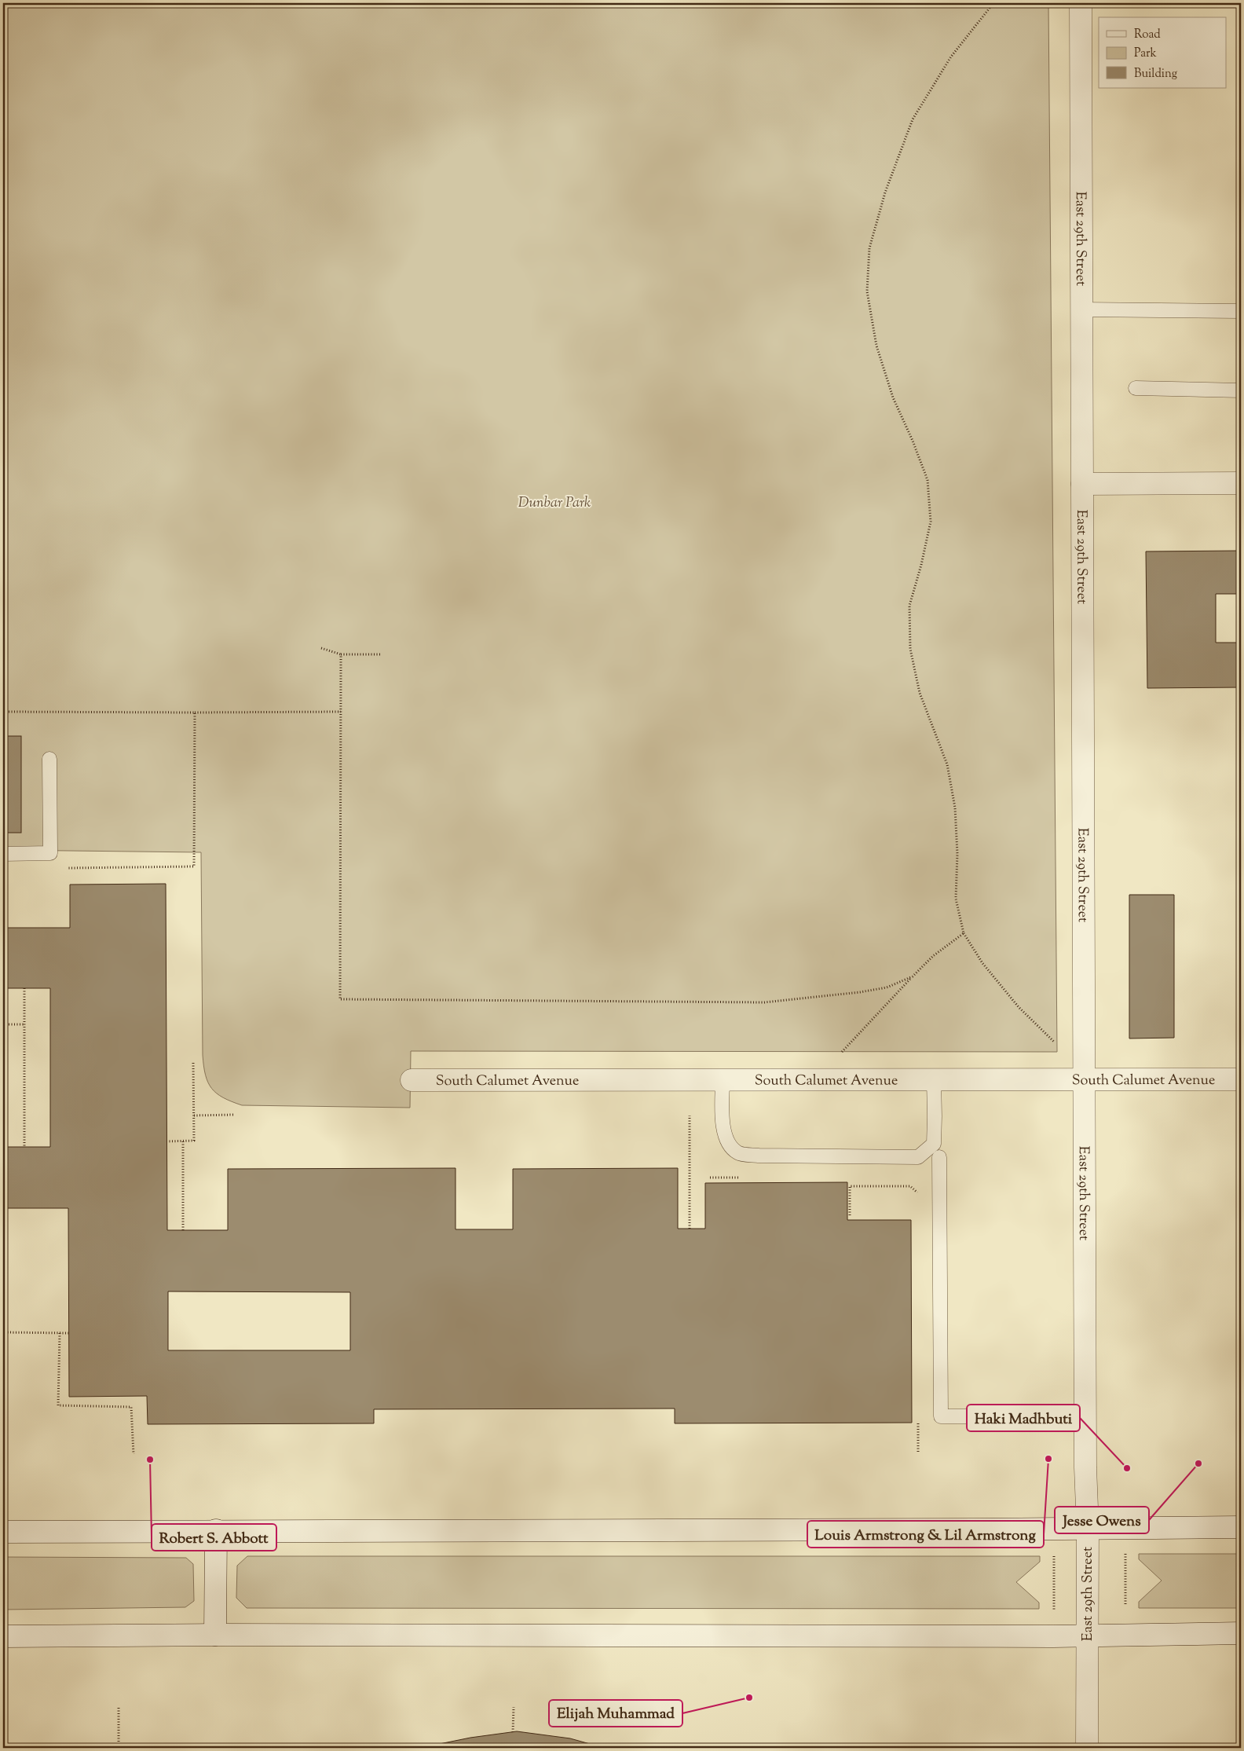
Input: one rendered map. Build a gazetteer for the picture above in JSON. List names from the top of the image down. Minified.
{"streets":{"street":["East 29th Street","South Calumet Avenue"]},"crossings":[["East 29th Street","South Calumet Avenue"]],"parks":["Dunbar Park"],"places":["Louis Armstrong & Lil Armstrong","Robert S. Abbott","Jesse Owens","Haki Madhbuti","Elijah Muhammad"],"legend":["Road","Park","Building"]}
